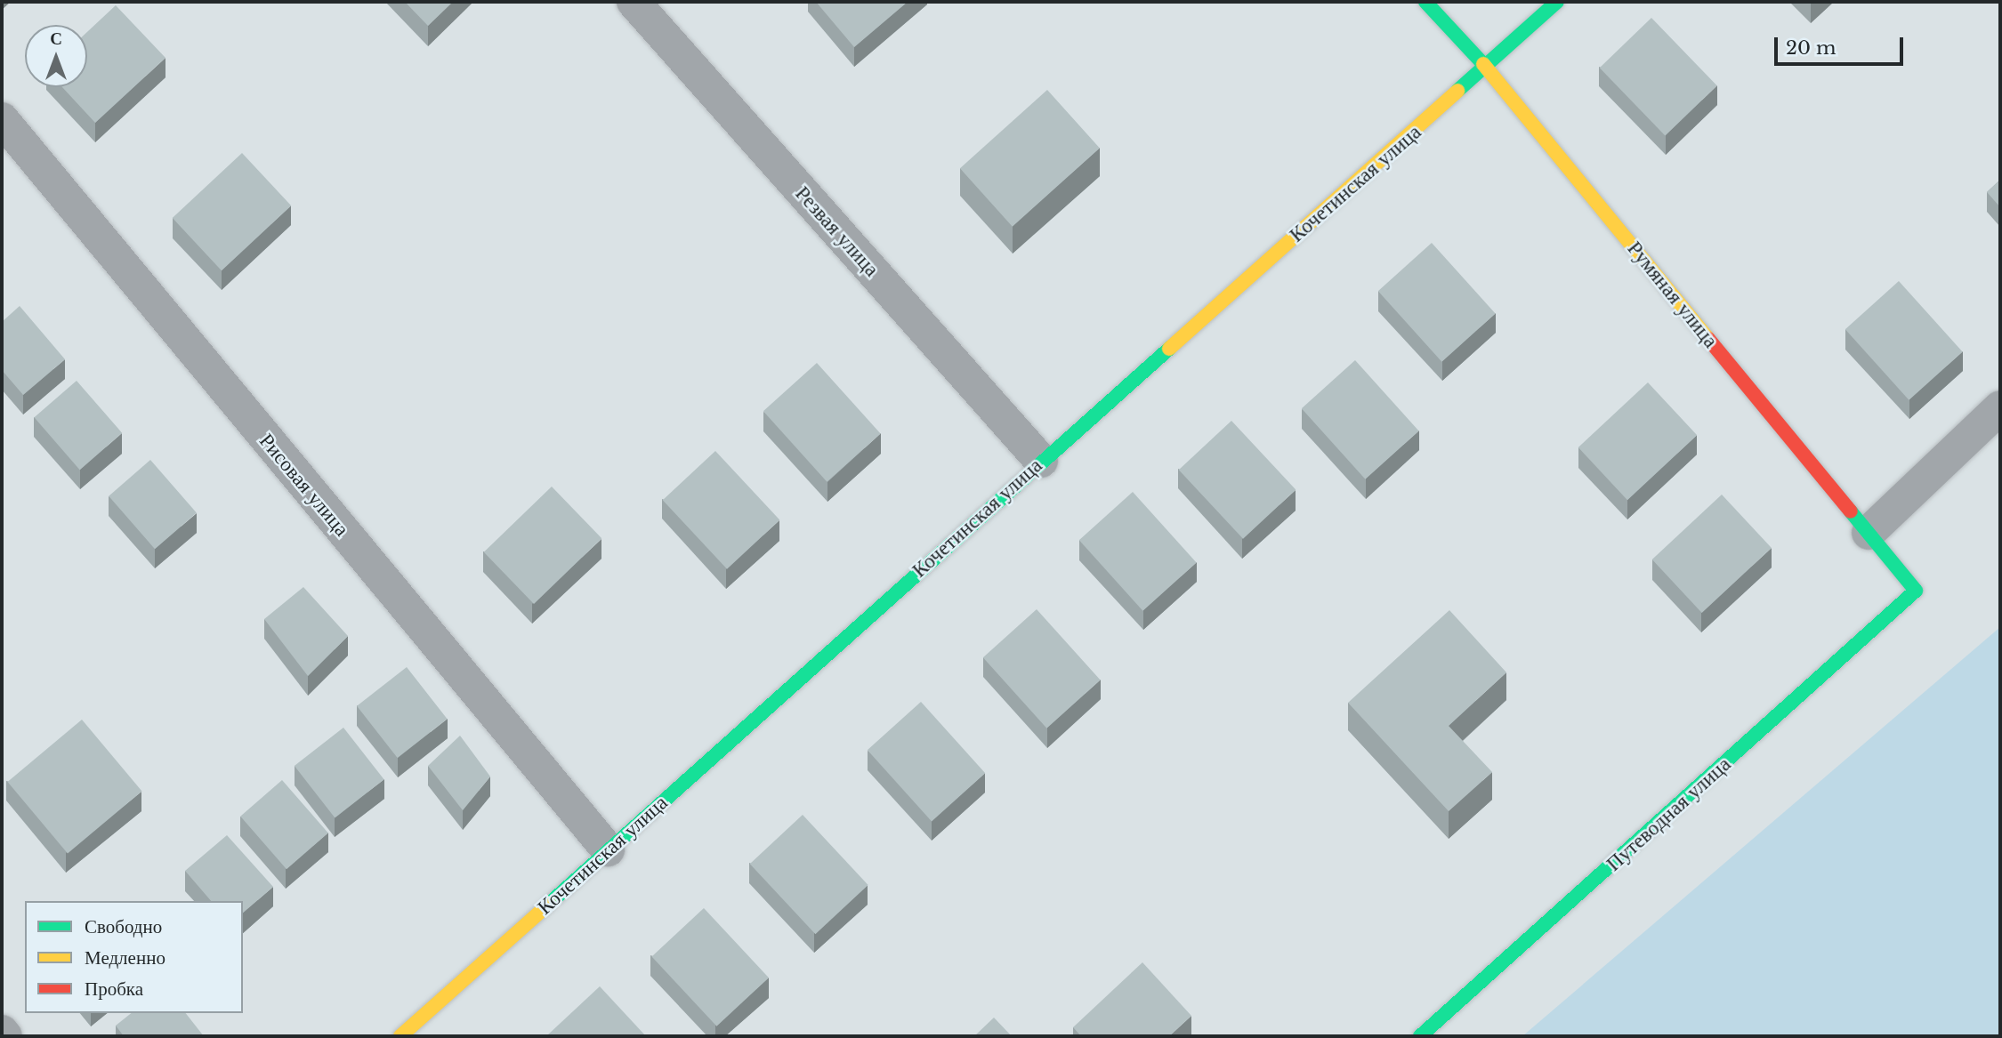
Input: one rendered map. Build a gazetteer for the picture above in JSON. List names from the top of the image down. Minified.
{"streets":{"street":["Кочетинская улица","Резвая улица","Румяная улица","Рисовая улица","Путеводная улица"]},"crossings":[["Кочетинская улица","Резвая улица"],["Кочетинская улица","Румяная улица"],["Кочетинская улица","Рисовая улица"],["Румяная улица","Путеводная улица"]],"legend":["Свободно","Медленно","Пробка"],"scale_bar":"20 m","north":"top"}
